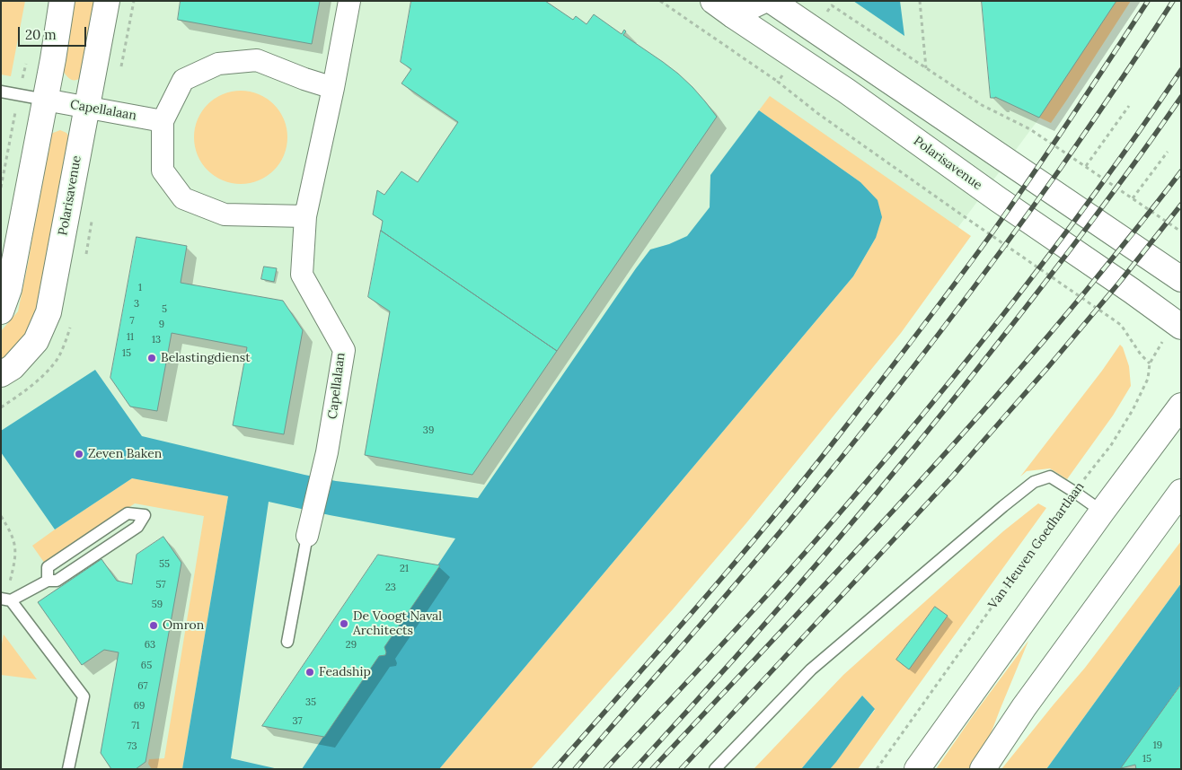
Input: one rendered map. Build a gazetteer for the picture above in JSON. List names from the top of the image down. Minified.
{"streets":{"main road":["Polarisavenue"],"street":["Capellalaan"],"path":["Van Heuven Goedhartlaan"]},"crossings":[["Capellalaan","Polarisavenue"],["Polarisavenue","Van Heuven Goedhartlaan"]],"places":["Belastingdienst","Zeven Baken","De Voogt Naval Architects","Omron","Feadship"],"house_numbers":["1","3","5","7","9","11","13","15","39","55","21","57","23","59","63","29","65","67","35","69","37","71","19","73","15"],"scale_bar":"20 m"}
